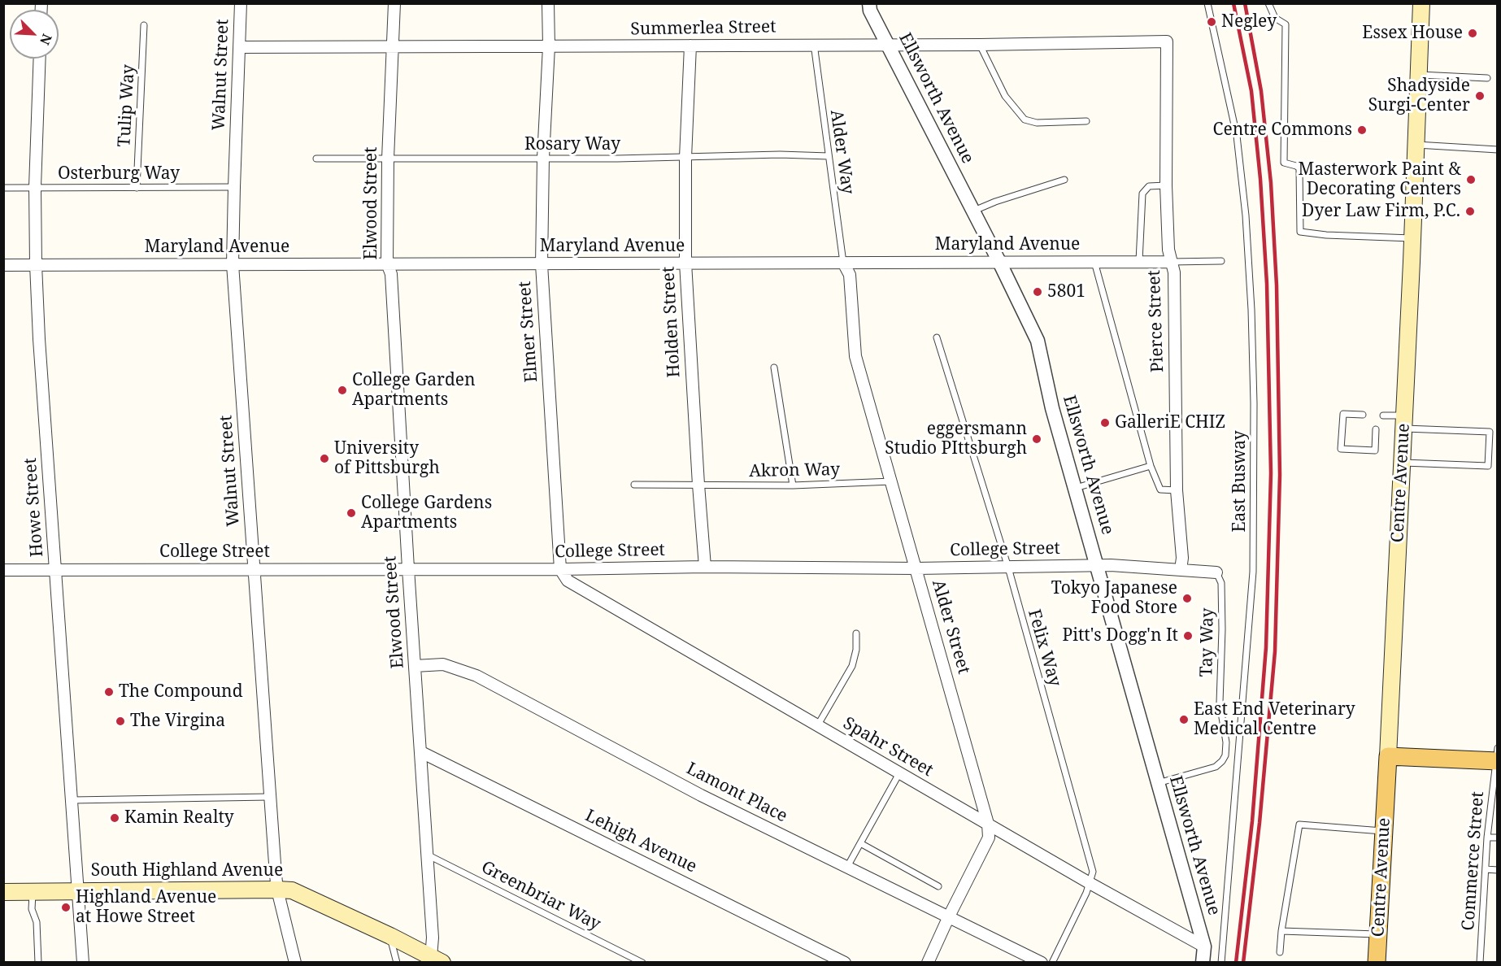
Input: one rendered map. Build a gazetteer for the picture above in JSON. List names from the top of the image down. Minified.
{"streets":{"main road":["Centre Avenue","South Highland Avenue"],"street":["Summerlea Street","Walnut Street","Ellsworth Avenue","Elwood Street","Maryland Avenue","Pierce Street","Holden Street","Elmer Street","Howe Street","College Street","Alder Street","Spahr Street","Lamont Place","Lehigh Avenue"],"lane":["Tulip Way","Rosary Way","Alder Way","Osterburg Way","Akron Way","East Busway","Tay Way","Felix Way","Commerce Street","Greenbriar Way"]},"crossings":[["Summerlea Street","Walnut Street"],["Summerlea Street","Ellsworth Avenue"],["Summerlea Street","Alder Way"],["Summerlea Street","Elwood Street"],["Summerlea Street","Pierce Street"],["Summerlea Street","Holden Street"],["Summerlea Street","Elmer Street"],["Walnut Street","Osterburg Way"],["Walnut Street","Maryland Avenue"],["Walnut Street","College Street"],["Walnut Street","South Highland Avenue"],["Ellsworth Avenue","Maryland Avenue"],["Ellsworth Avenue","College Street"],["Ellsworth Avenue","Tay Way"],["Ellsworth Avenue","Spahr Street"],["Tulip Way","Osterburg Way"],["Rosary Way","Alder Way"],["Rosary Way","Elwood Street"],["Rosary Way","Holden Street"],["Rosary Way","Elmer Street"],["Alder Way","Maryland Avenue"],["Alder Way","Alder Street"],["Osterburg Way","Howe Street"],["Elwood Street","Maryland Avenue"],["Elwood Street","College Street"],["Elwood Street","Lamont Place"],["Elwood Street","Lehigh Avenue"],["Elwood Street","South Highland Avenue"],["Elwood Street","Greenbriar Way"],["Maryland Avenue","Pierce Street"],["Maryland Avenue","Holden Street"],["Maryland Avenue","Elmer Street"],["Maryland Avenue","Howe Street"],["Maryland Avenue","Alder Street"],["Pierce Street","College Street"],["Holden Street","Akron Way"],["Holden Street","College Street"],["Elmer Street","College Street"],["Elmer Street","Spahr Street"],["Akron Way","Alder Street"],["Howe Street","College Street"],["Howe Street","South Highland Avenue"],["College Street","Alder Street"],["College Street","Tay Way"],["College Street","Felix Way"],["College Street","Spahr Street"],["Alder Street","Spahr Street"],["Alder Street","Lamont Place"],["Felix Way","Spahr Street"]],"places":["Negley","Essex House","Shadyside Surgi-Center","Centre Commons","Masterwork Paint & Decorating Centers","Dyer Law Firm, P.C.","5801","College Garden Apartments","GalleriE CHIZ","eggersmann Studio PIttsburgh","University of Pittsburgh","College Gardens Apartments","Tokyo Japanese Food Store","Pitt's Dogg'n It","The Compound","East End Veterinary Medical Centre","The Virgina","Kamin Realty","Highland Avenue at Howe Street"],"north":"bottom right"}
